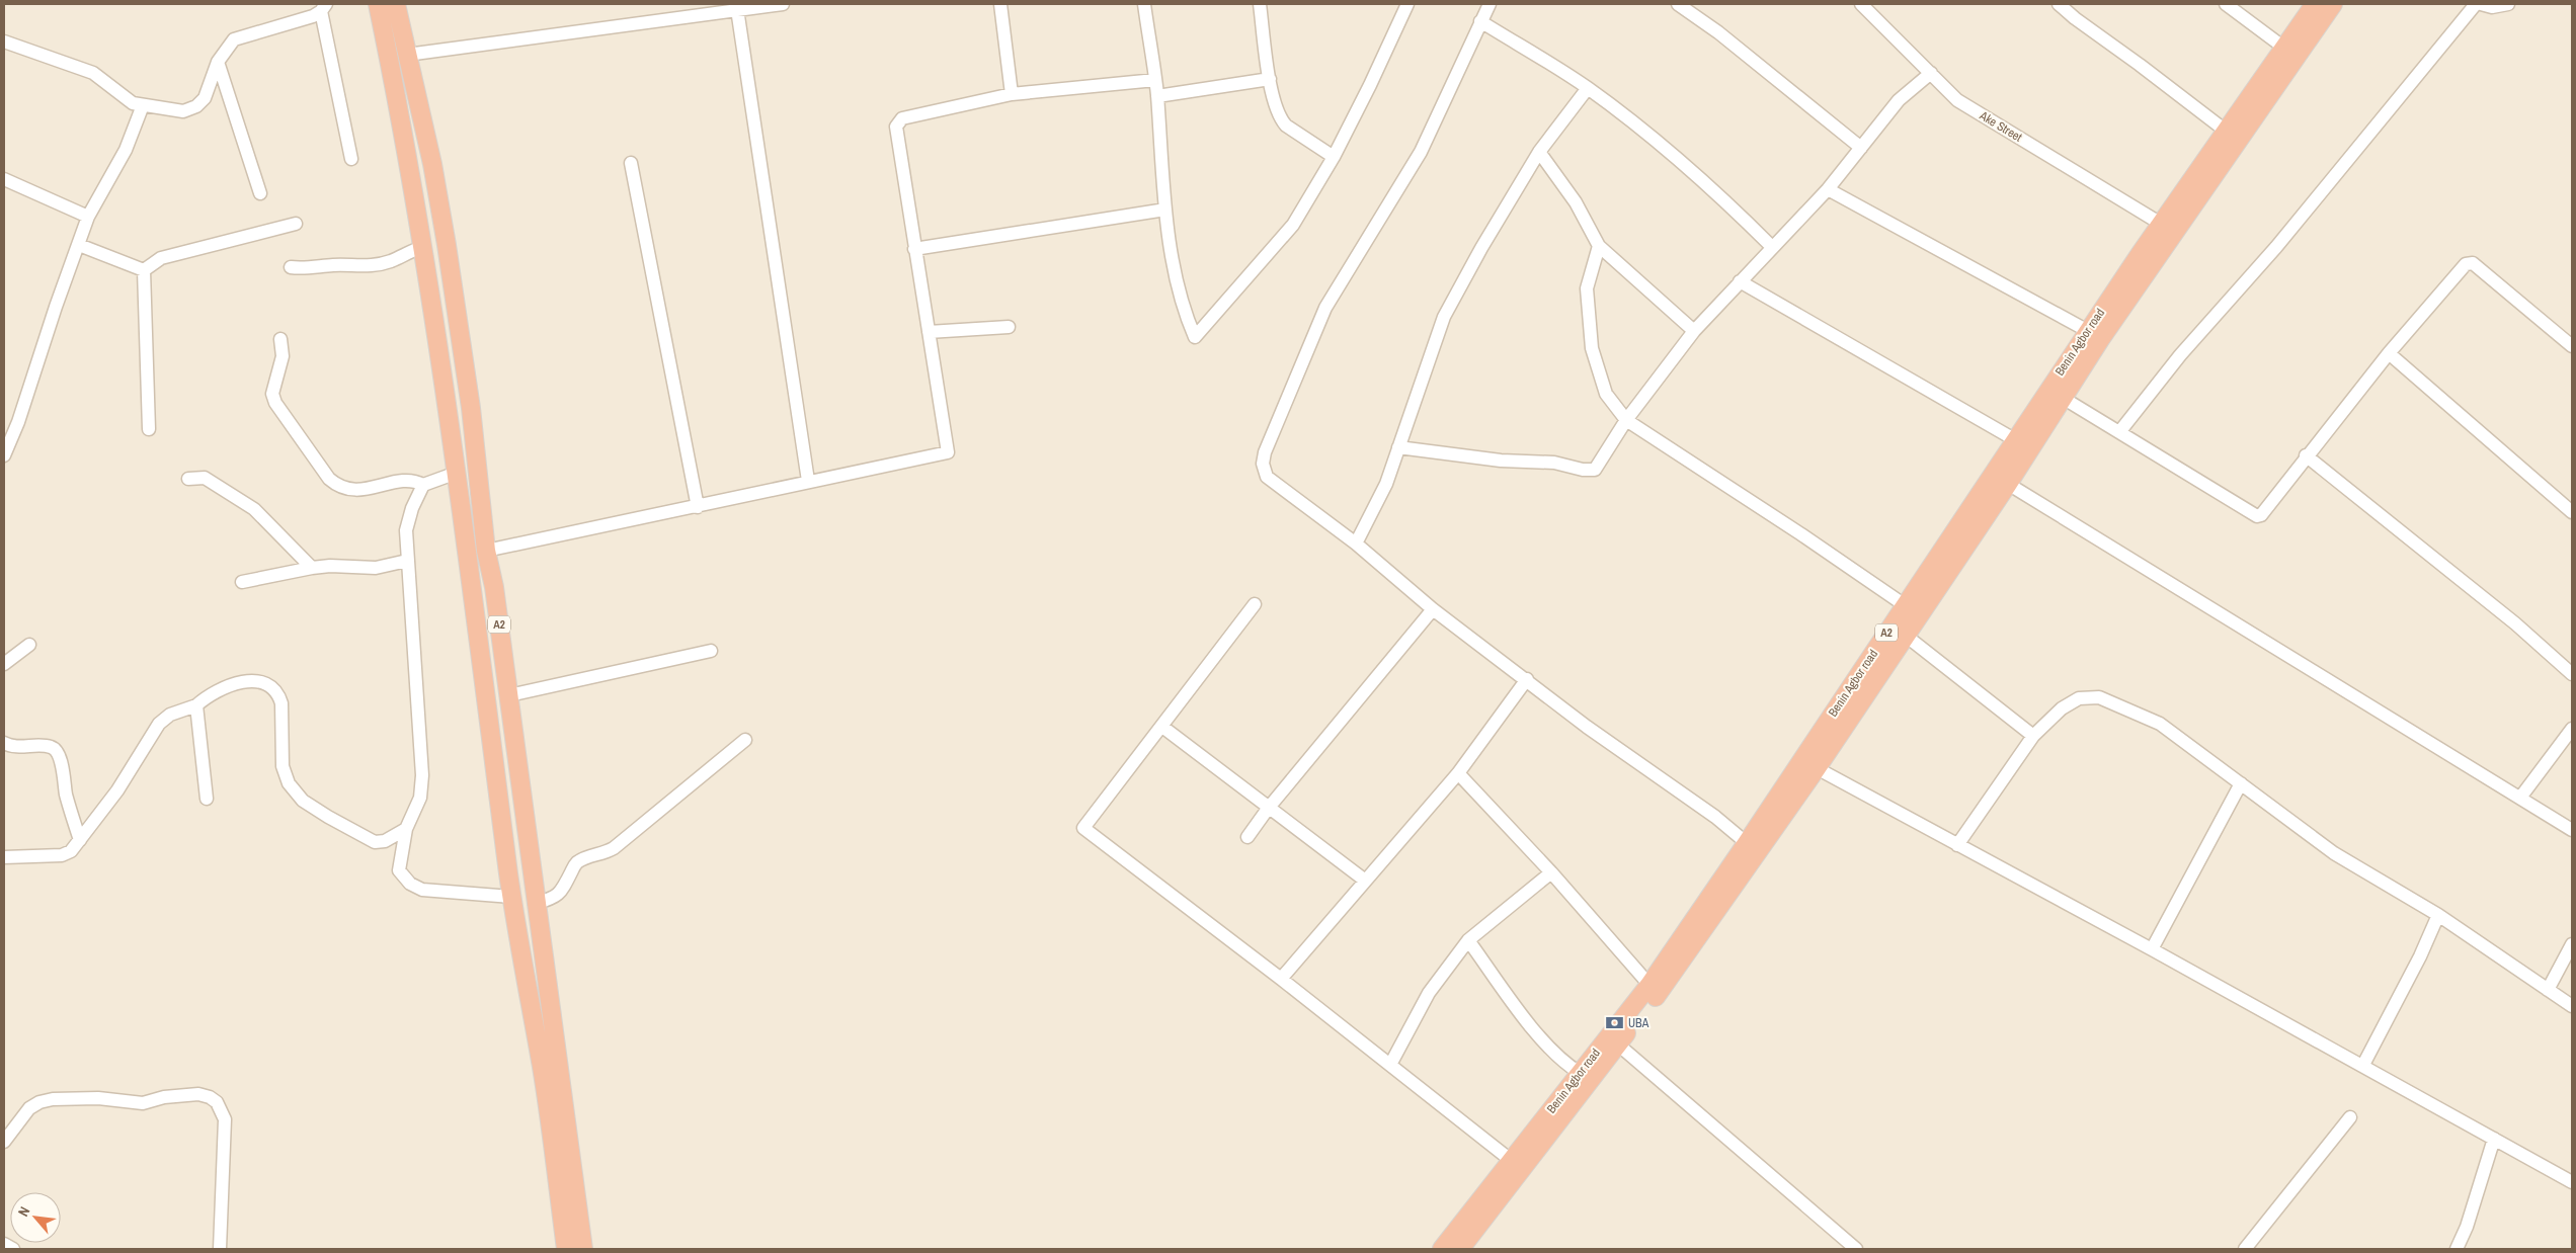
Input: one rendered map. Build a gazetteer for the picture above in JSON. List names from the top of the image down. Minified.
{"streets":{"highway":["Benin Agbor road","A2"],"street":["Ake Street"]},"crossings":[["Ake Street","Benin Agbor road"]],"places":{"bank":["UBA"]},"north":"top left"}
